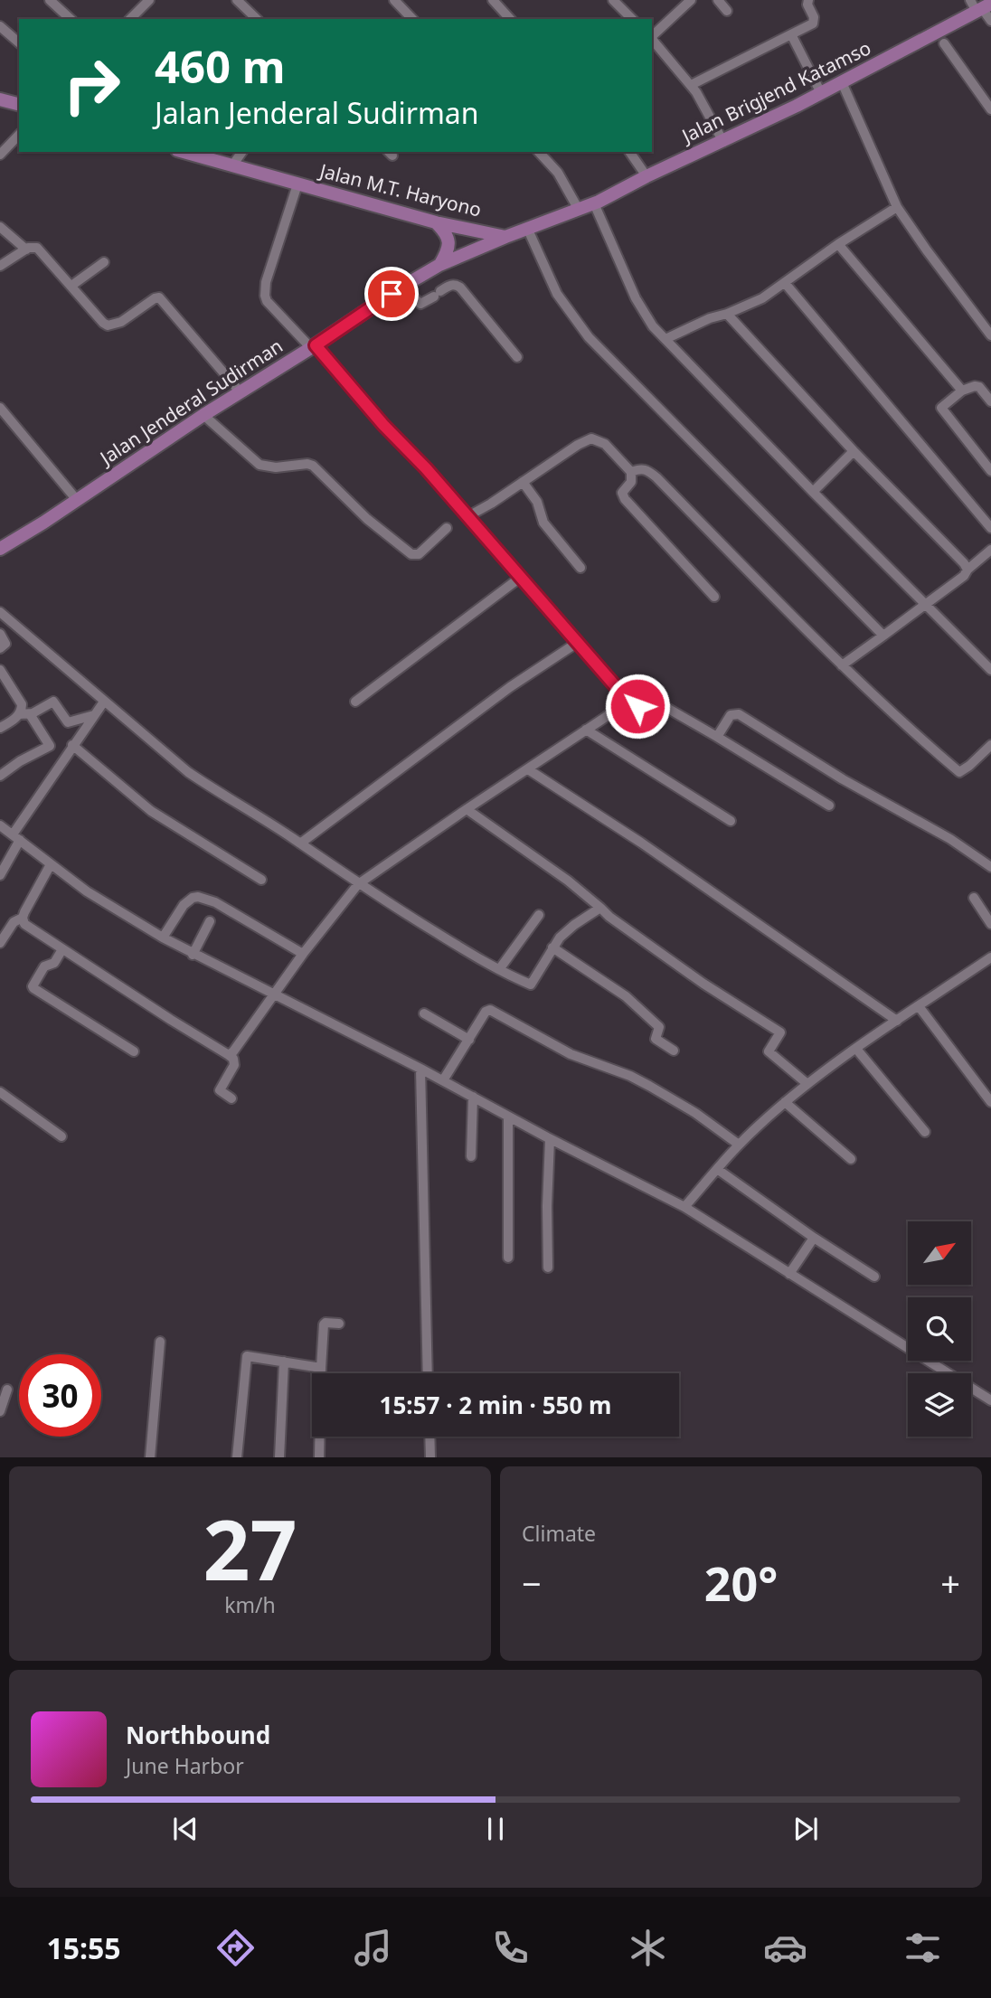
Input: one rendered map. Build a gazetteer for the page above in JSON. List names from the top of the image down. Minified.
{"streets":{"main road":["Jalan Brigjend Katamso","Jalan M.T. Haryono","Jalan Jenderal Sudirman"]},"crossings":[["Jalan Brigjend Katamso","Jalan M.T. Haryono"],["Jalan Brigjend Katamso","Jalan Jenderal Sudirman"],["Jalan M.T. Haryono","Jalan Jenderal Sudirman"]],"north":"top right","page":{"turn":["460 m","Jalan Jenderal Sudirman"],"limit":"30","trip":"15:57 · 2 min · 550 m","tile":[["27","km/h"],"Climate"],"heat":["−","20°","+"],"song":["Northbound","June Harbor"],"tabs":"15:55"}}
